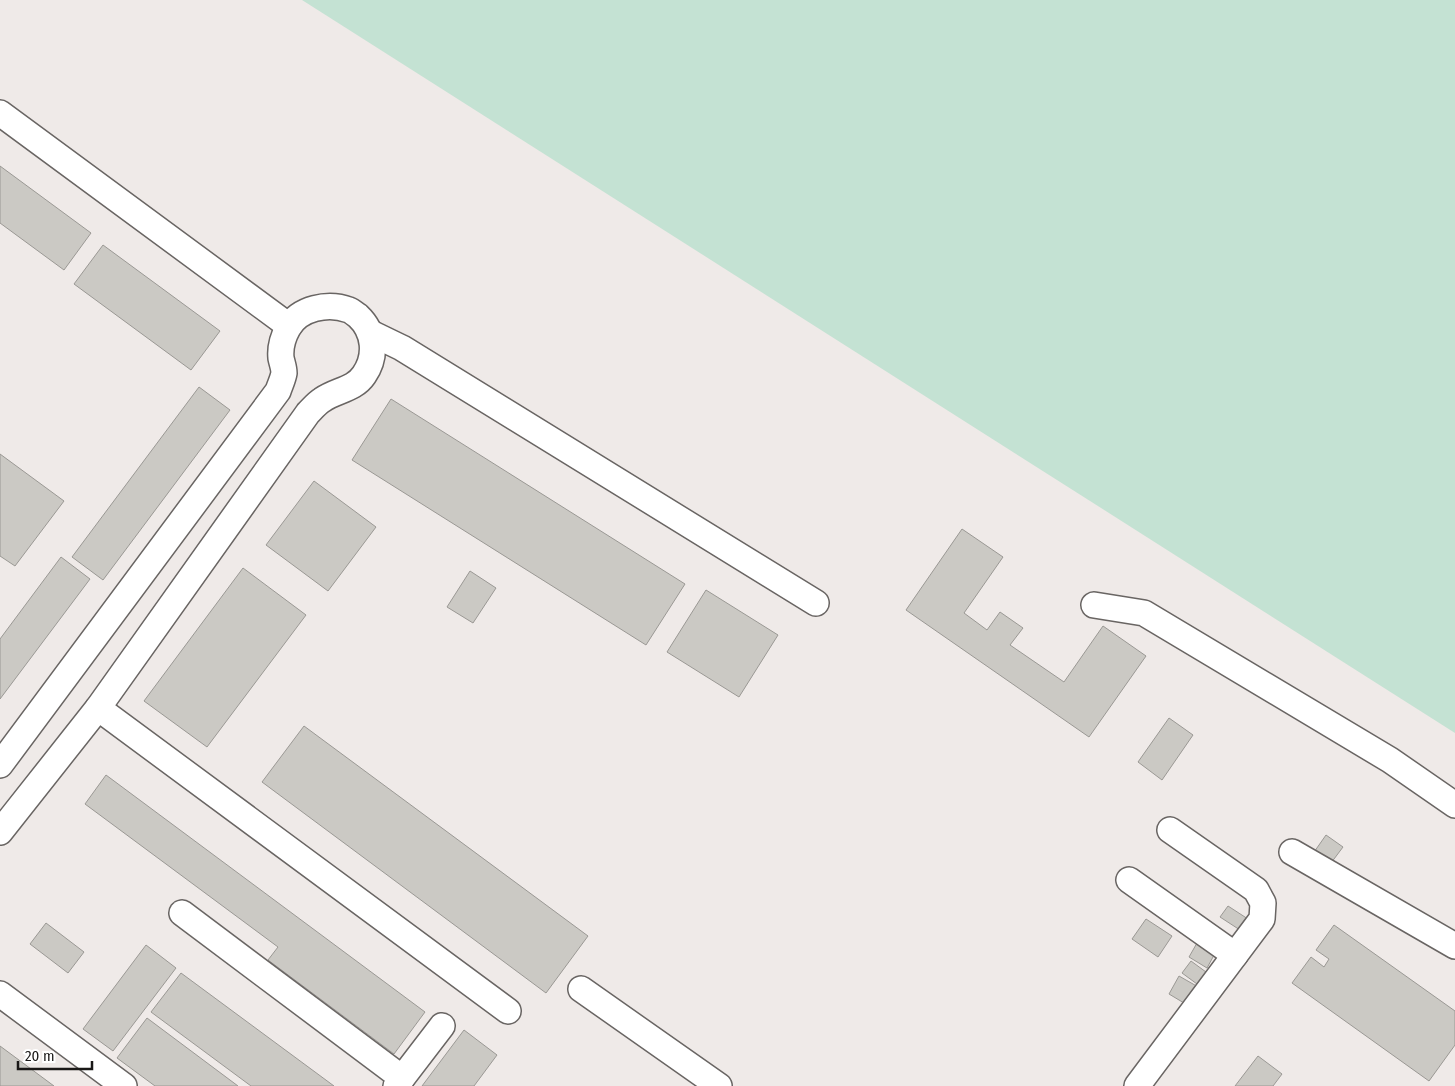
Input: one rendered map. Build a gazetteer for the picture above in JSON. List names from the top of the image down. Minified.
{"scale_bar":"20 m"}
